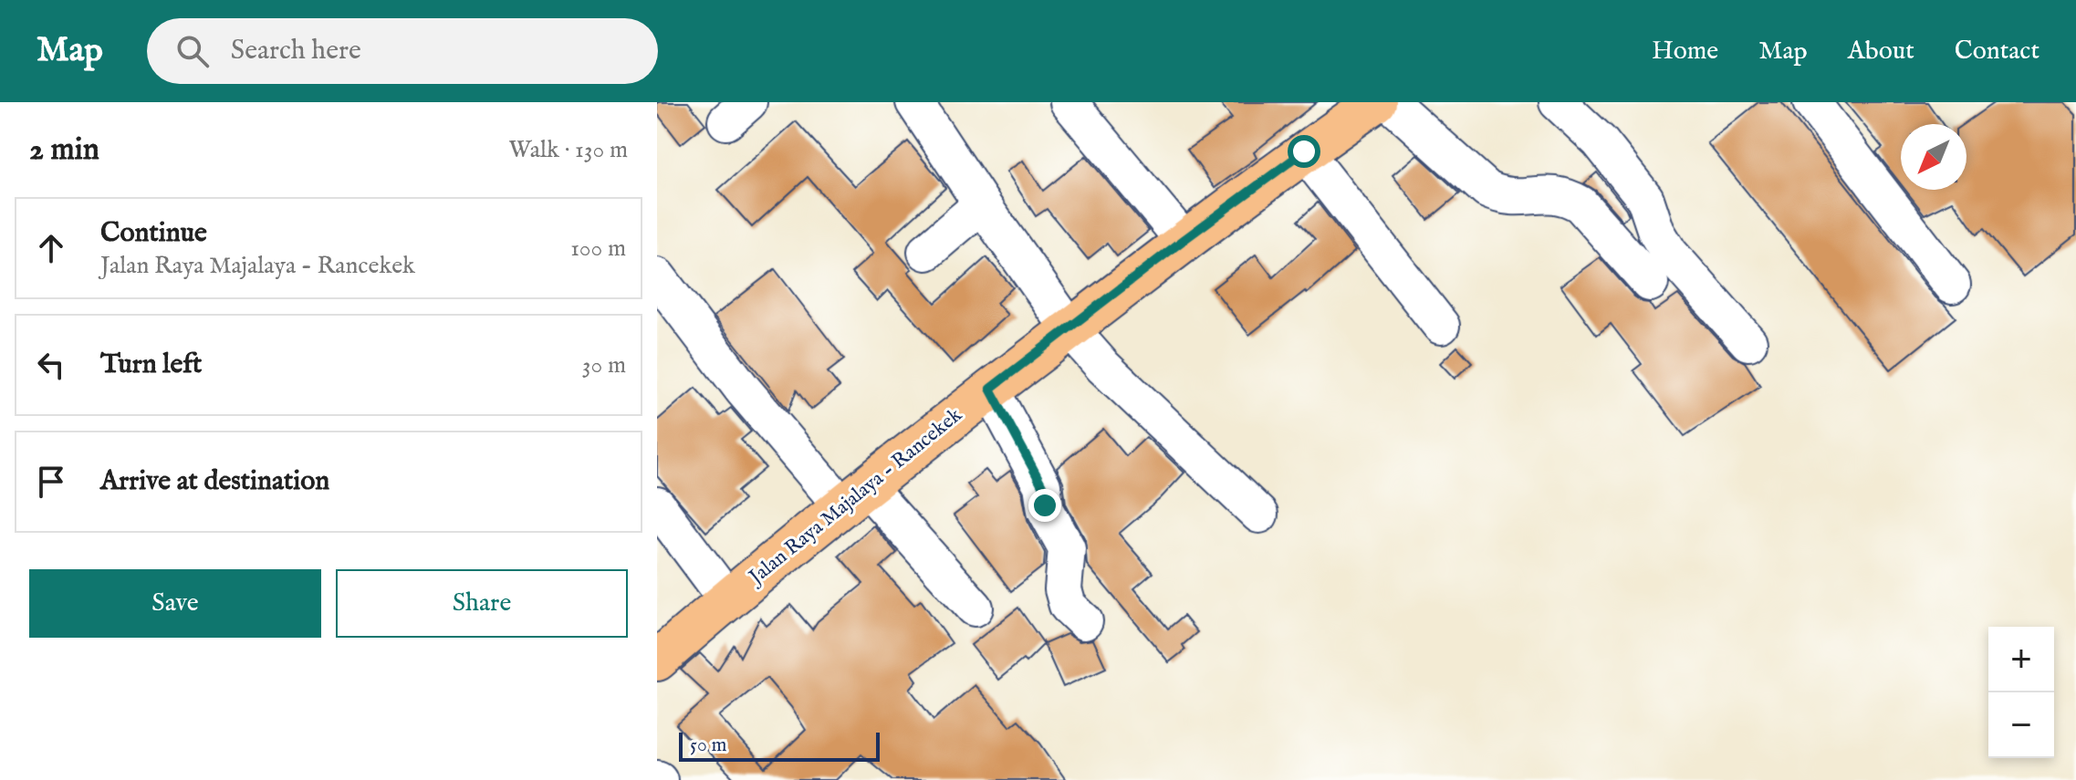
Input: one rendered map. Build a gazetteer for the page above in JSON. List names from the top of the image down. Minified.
{"streets":{"main road":["Jalan Raya Majalaya - Rancekek"]},"scale_bar":"50 m","north":"bottom left","page":{"header":"Map","search":"Search here","nav":["Home","Map","About","Contact"],"heading":["2 min","Walk · 130 m"],"list":[["Continue","Jalan Raya Majalaya - Rancekek","100 m"],["Turn left","30 m"],"Arrive at destination"],"buttons":["Save","Share"],"map_buttons":["+","−"],"scale":"50 m"}}
